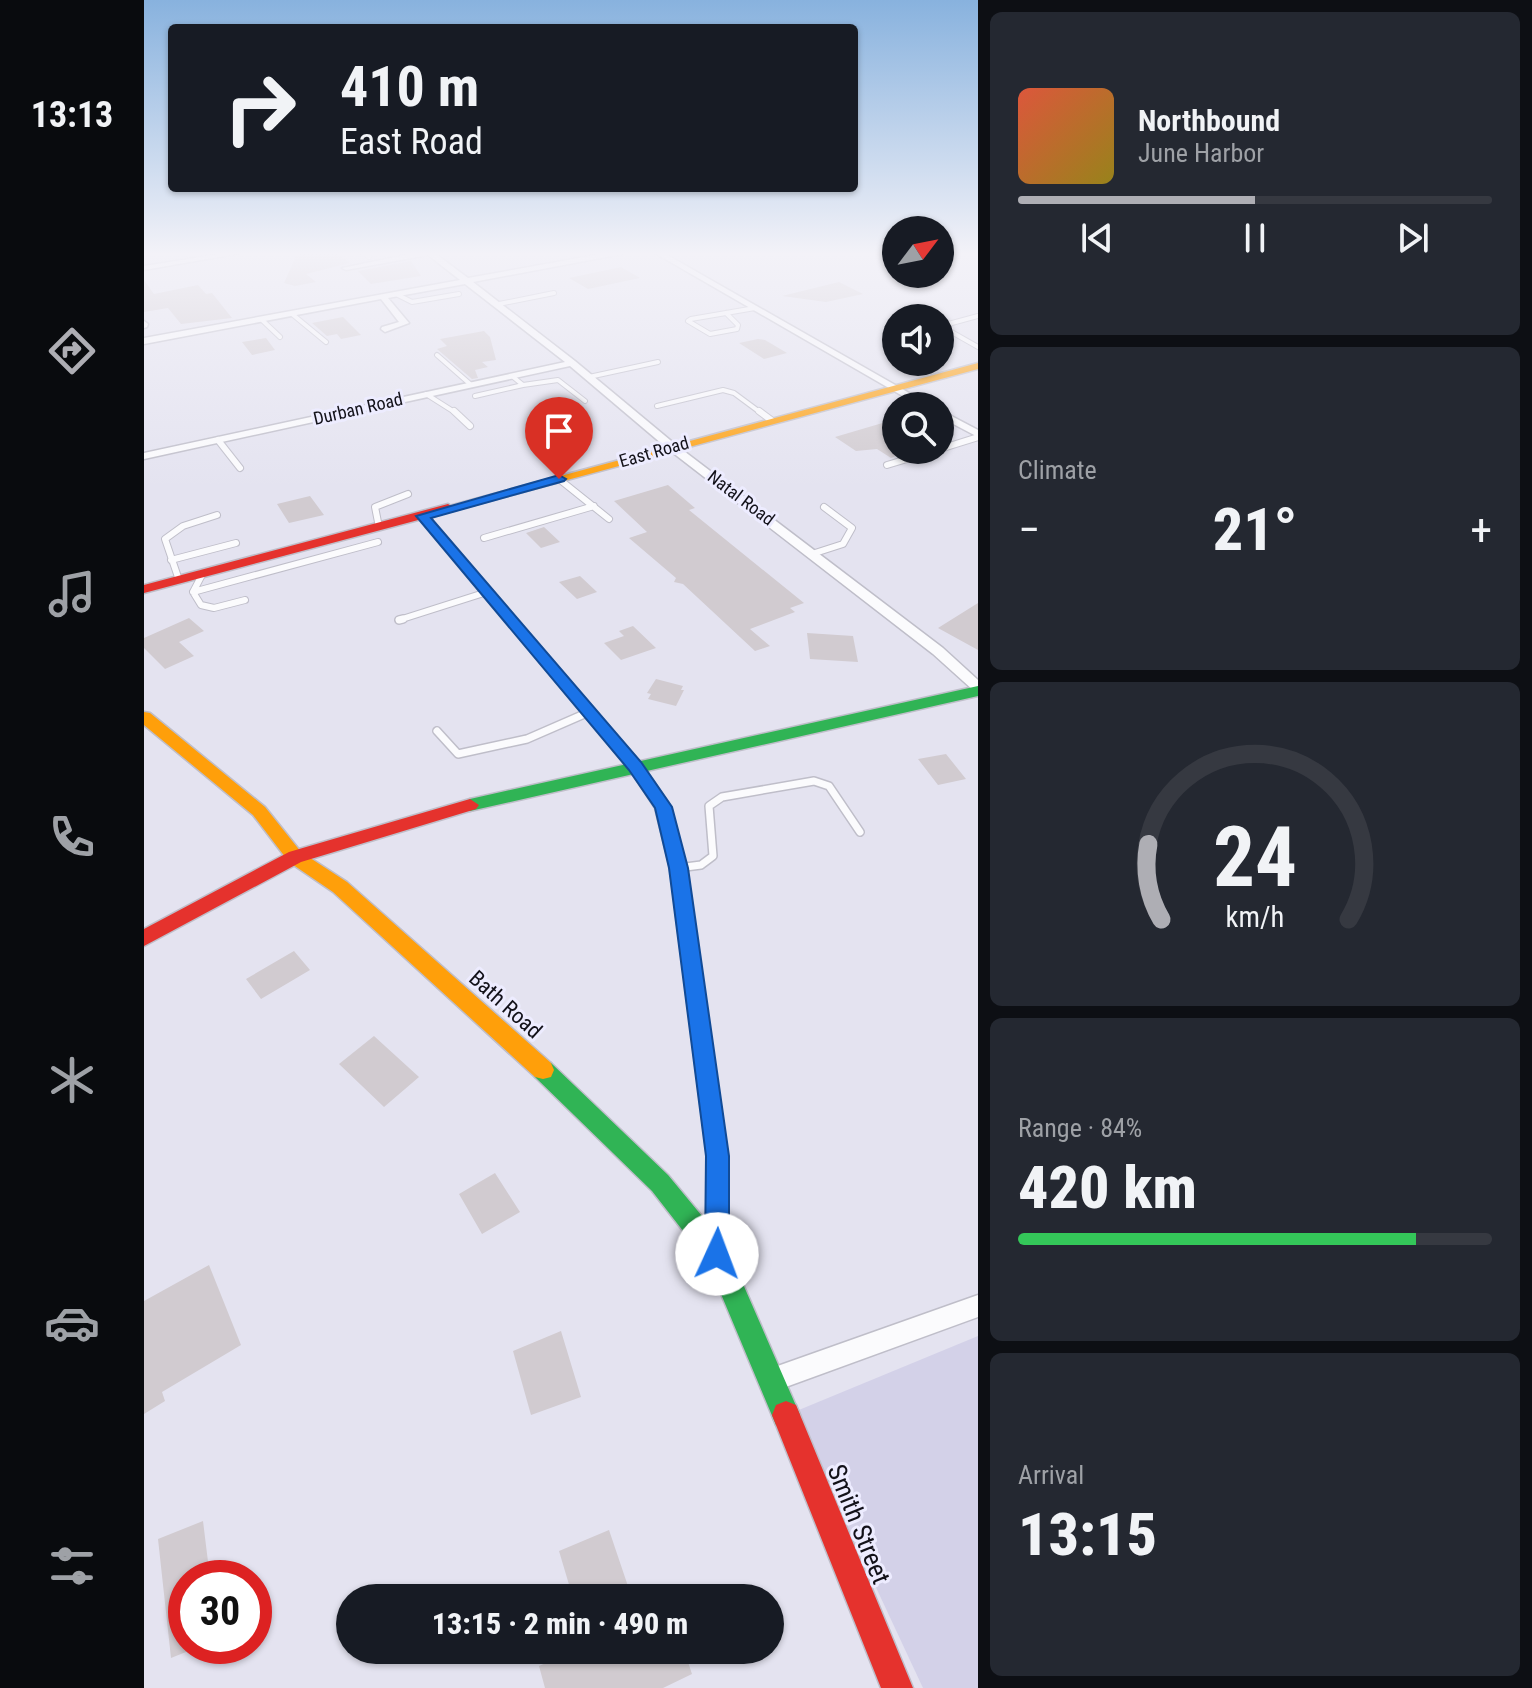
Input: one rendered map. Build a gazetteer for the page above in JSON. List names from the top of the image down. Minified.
{"streets":{"main road":["East Road","Bath Road","Smith Street"],"street":["Durban Road","Natal Road"]},"crossings":[["Durban Road","Natal Road"],["East Road","Natal Road"],["Bath Road","Smith Street"]],"north":"top right","page":{"tabs":"13:13","turn":["410 m","East Road"],"song":["Northbound","June Harbor"],"tile":["Climate",["Range · 84%","420 km"],["Arrival","13:15"]],"heat":["−","21°","+"],"limit":"30","trip":"13:15 · 2 min · 490 m","gauge":["24","km/h"]}}
